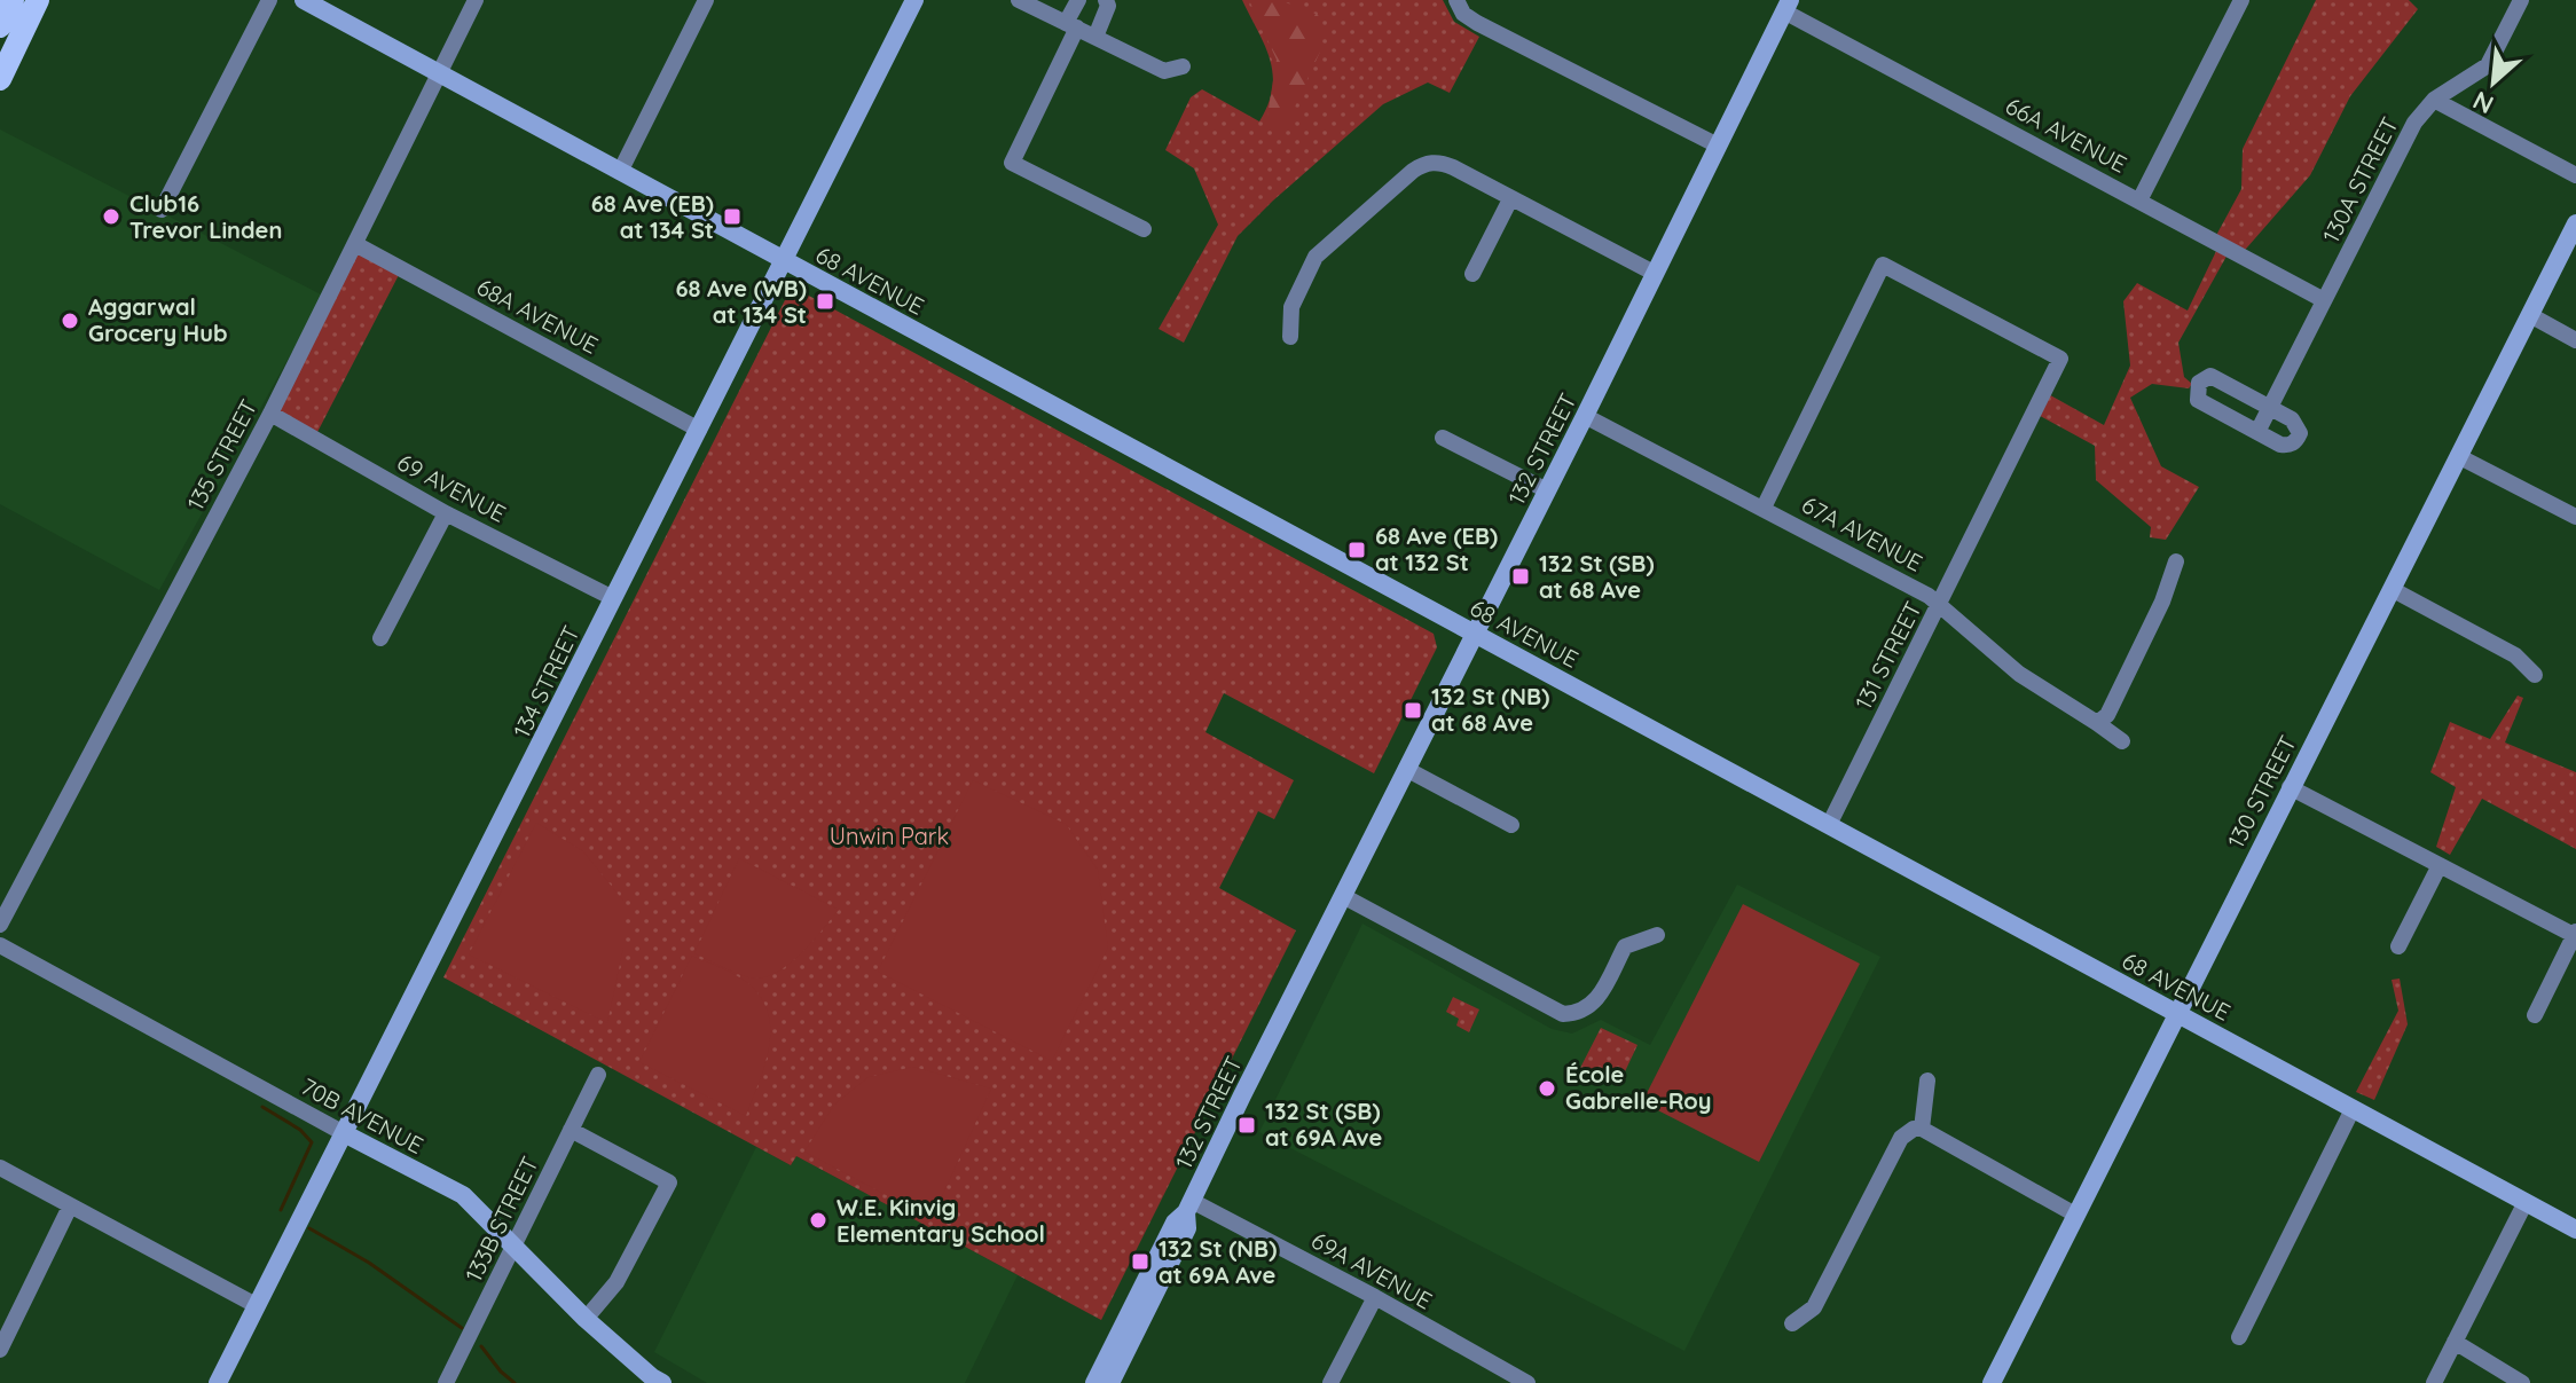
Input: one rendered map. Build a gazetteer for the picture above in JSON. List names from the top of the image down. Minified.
{"streets":{"street":["66A AVENUE","130A STREET","68 AVENUE","68A AVENUE","132 STREET","135 STREET","69 AVENUE","67A AVENUE","131 STREET","134 STREET","130 STREET","70B AVENUE","133B STREET","69A AVENUE"]},"crossings":[["66A AVENUE","130A STREET"],["66A AVENUE","132 STREET"],["68 AVENUE","132 STREET"],["68 AVENUE","135 STREET"],["68 AVENUE","131 STREET"],["68 AVENUE","134 STREET"],["68 AVENUE","130 STREET"],["68A AVENUE","135 STREET"],["68A AVENUE","134 STREET"],["132 STREET","67A AVENUE"],["132 STREET","69A AVENUE"],["135 STREET","69 AVENUE"],["69 AVENUE","134 STREET"],["67A AVENUE","131 STREET"],["134 STREET","70B AVENUE"],["70B AVENUE","133B STREET"]],"parks":["Unwin Park"],"places":{"other":["Club16 Trevor Linden","Aggarwal Grocery Hub","École Gabrelle-Roy","W.E. Kinvig Elementary School"],"transit":["68 Ave (EB) at 134 St","68 Ave (WB) at 134 St","68 Ave (EB) at 132 St","132 St (SB) at 68 Ave","132 St (NB) at 68 Ave","132 St (SB) at 69A Ave","132 St (NB) at 69A Ave"]},"north":"bottom left"}
